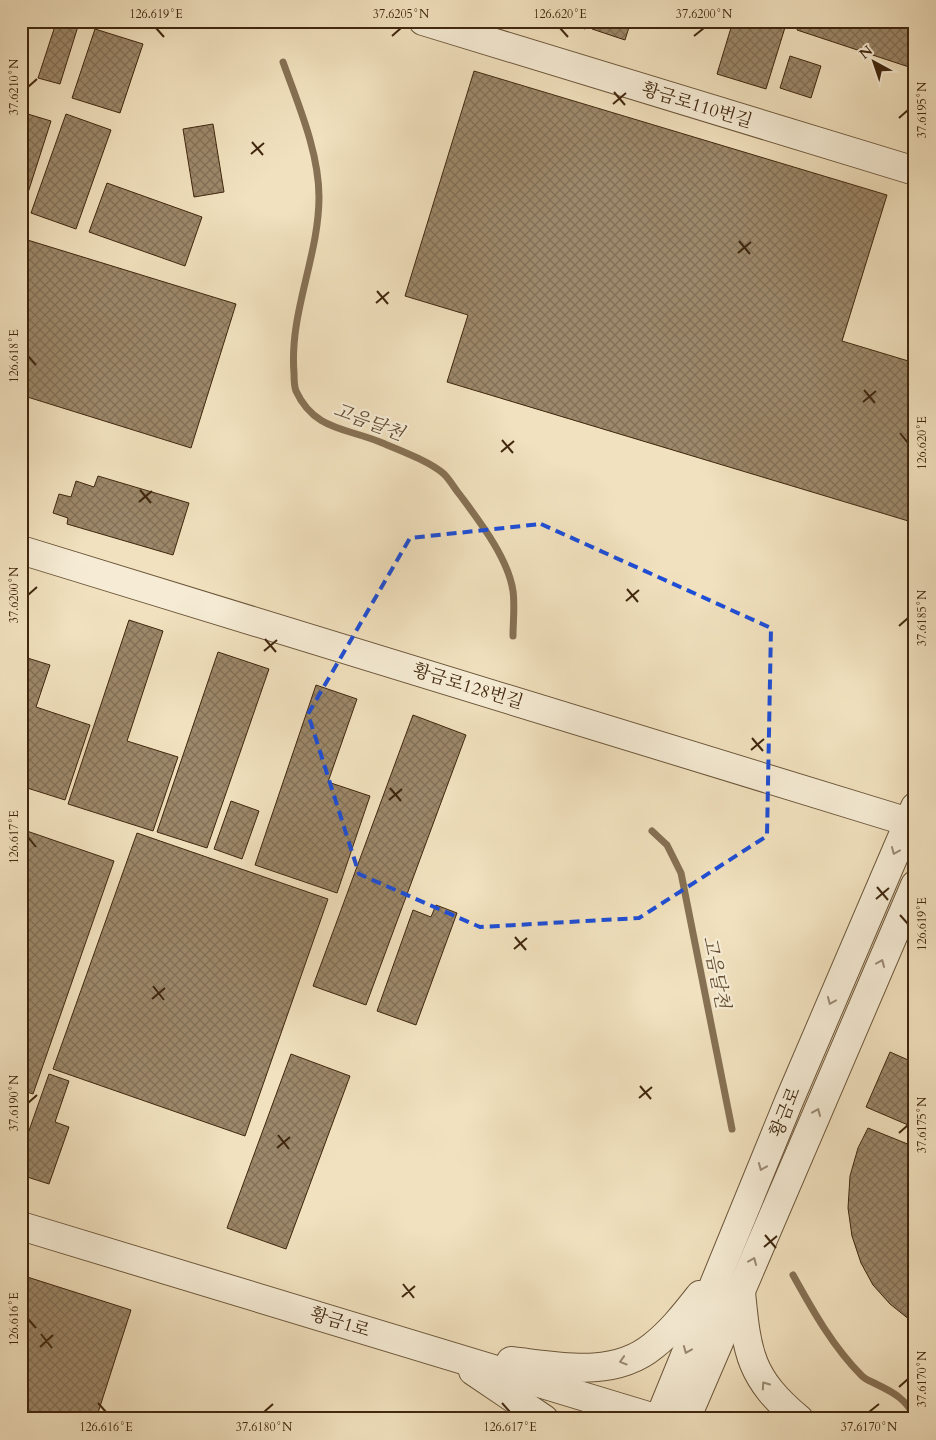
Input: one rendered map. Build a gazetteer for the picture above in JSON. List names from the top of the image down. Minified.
{"streets":{"street":["황금로110번길","황금로128번길","황금로","황금1로"]},"crossings":[["황금로128번길","황금로"],["황금로","황금1로"]],"water":["고음달천"],"north":"top left","coordinates":["126.619°E","37.6205°N","126.620°E","37.6200°N","37.6210°N","37.6195°N","126.618°E","37.6185°N","126.617°E","37.6190°N","37.6175°N","126.616°E","37.6170°N","37.6180°N"]}
